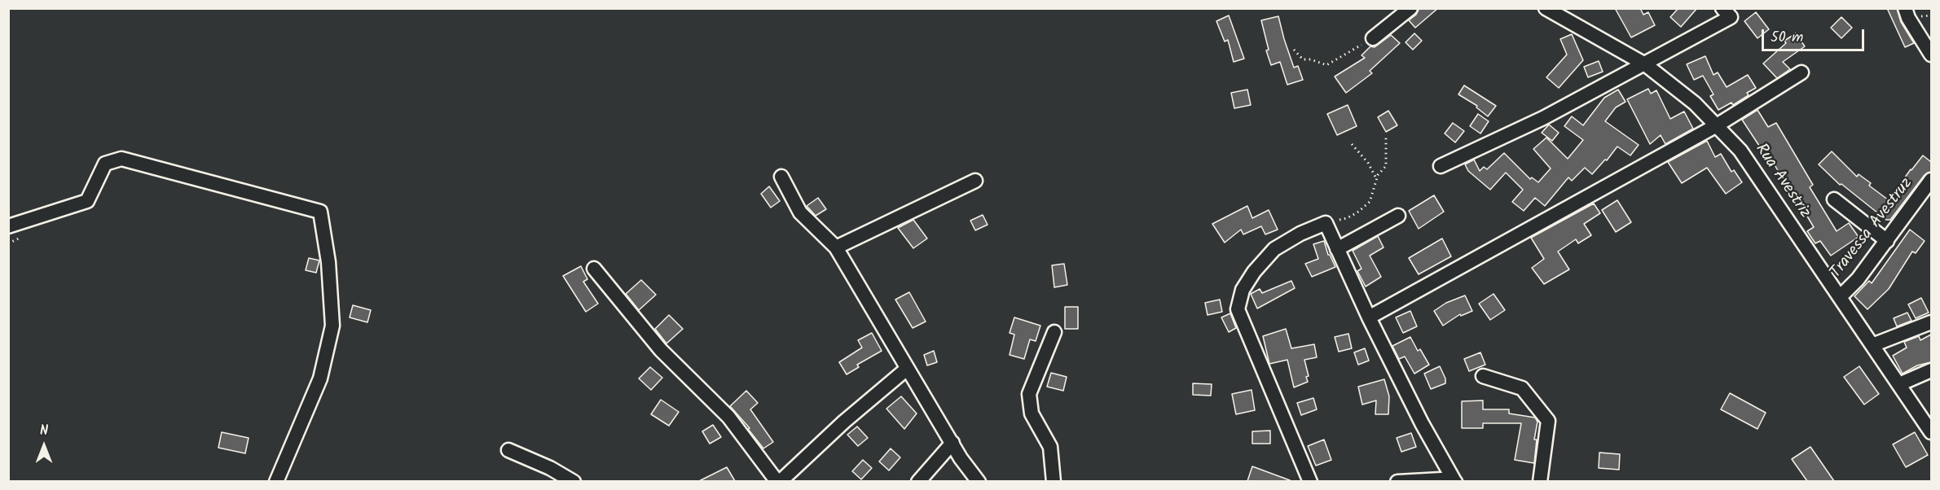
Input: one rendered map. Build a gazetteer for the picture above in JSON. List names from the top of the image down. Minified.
{"streets":{"street":["Rua Avestriz","Travessa Avestruz"]},"crossings":[["Rua Avestriz","Travessa Avestruz"]],"scale_bar":"50 m","north":"top"}
